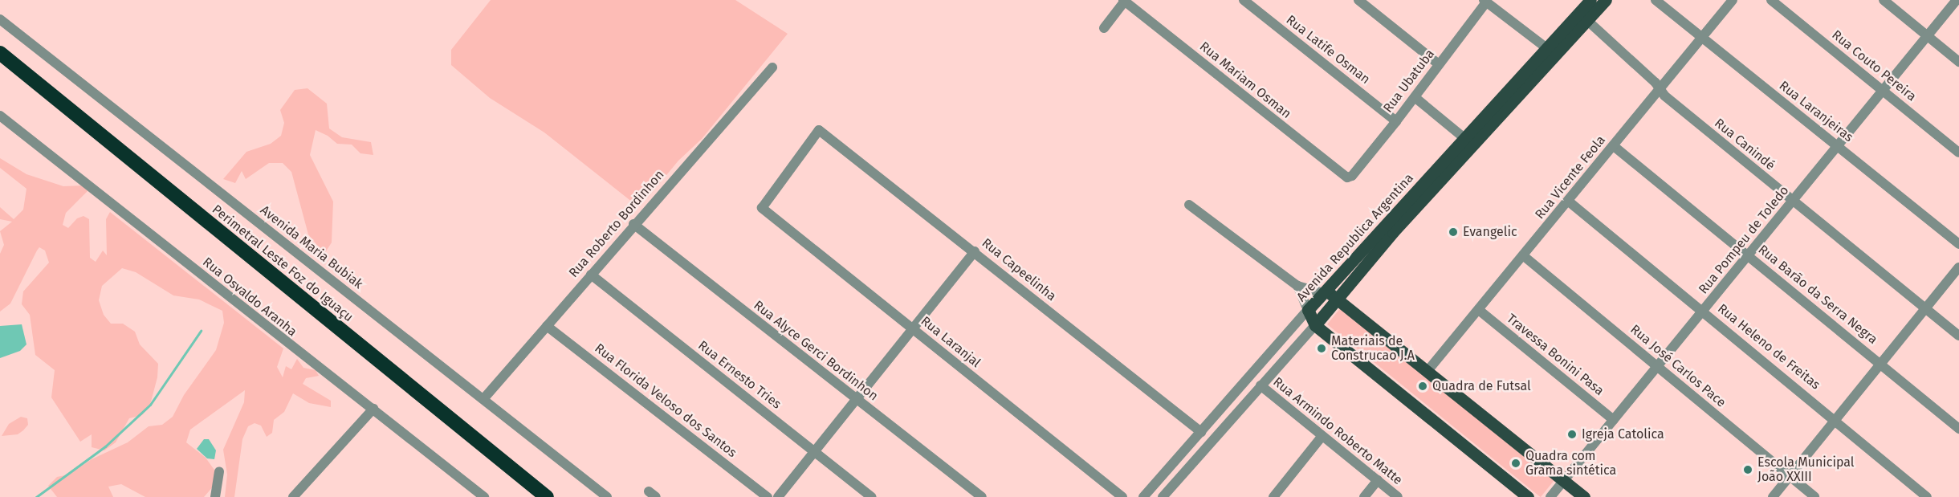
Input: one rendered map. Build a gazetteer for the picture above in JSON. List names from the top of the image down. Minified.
{"streets":{"highway":["Perimetral Leste Foz do Iguaçu"],"main road":["Avenida Republica Argentina"],"street":["Rua Latife Osman","Rua Couto Pereira","Rua Mariam Osman","Rua Ubatuba","Rua Laranjeiras","Rua Canindé","Rua Vicente Feola","Rua Roberto Bordinhon","Rua Pompeu de Toledo","Avenida Maria Bubiak","Rua Capeelinha","Rua Barão da Serra Negra","Rua Osvaldo Aranha","Rua Laranjal","Rua Heleno de Freitas","Rua Alyce Gerci Bordinhon","Travessa Bonini Pasa","Rua José Carlos Pace","Rua Ernesto Tries","Rua Florida Veloso dos Santos","Rua Armindo Roberto Matte"]},"crossings":[["Rua Latife Osman","Rua Ubatuba"],["Rua Couto Pereira","Rua Pompeu de Toledo"],["Rua Mariam Osman","Rua Ubatuba"],["Rua Laranjeiras","Rua Vicente Feola"],["Rua Laranjeiras","Rua Pompeu de Toledo"],["Rua Canindé","Rua Vicente Feola"],["Rua Canindé","Avenida Republica Argentina"],["Rua Canindé","Rua Pompeu de Toledo"],["Rua Vicente Feola","Rua Barão da Serra Negra"],["Rua Vicente Feola","Rua Heleno de Freitas"],["Rua Vicente Feola","Travessa Bonini Pasa"],["Rua Vicente Feola","Rua José Carlos Pace"],["Rua Roberto Bordinhon","Avenida Maria Bubiak"],["Rua Roberto Bordinhon","Rua Alyce Gerci Bordinhon"],["Rua Roberto Bordinhon","Rua Ernesto Tries"],["Rua Roberto Bordinhon","Rua Florida Veloso dos Santos"],["Avenida Republica Argentina","Rua Capeelinha"],["Avenida Republica Argentina","Rua Armindo Roberto Matte"],["Rua Pompeu de Toledo","Rua Barão da Serra Negra"],["Rua Pompeu de Toledo","Rua Heleno de Freitas"],["Rua Pompeu de Toledo","Travessa Bonini Pasa"],["Rua Pompeu de Toledo","Rua José Carlos Pace"],["Rua Capeelinha","Rua Laranjal"]],"places":["Evangelic","Materiais de Construcao J.A","Quadra de Futsal","Igreja Catolica","Quadra com Grama sintética","Escola Municipal João XXIII"]}
